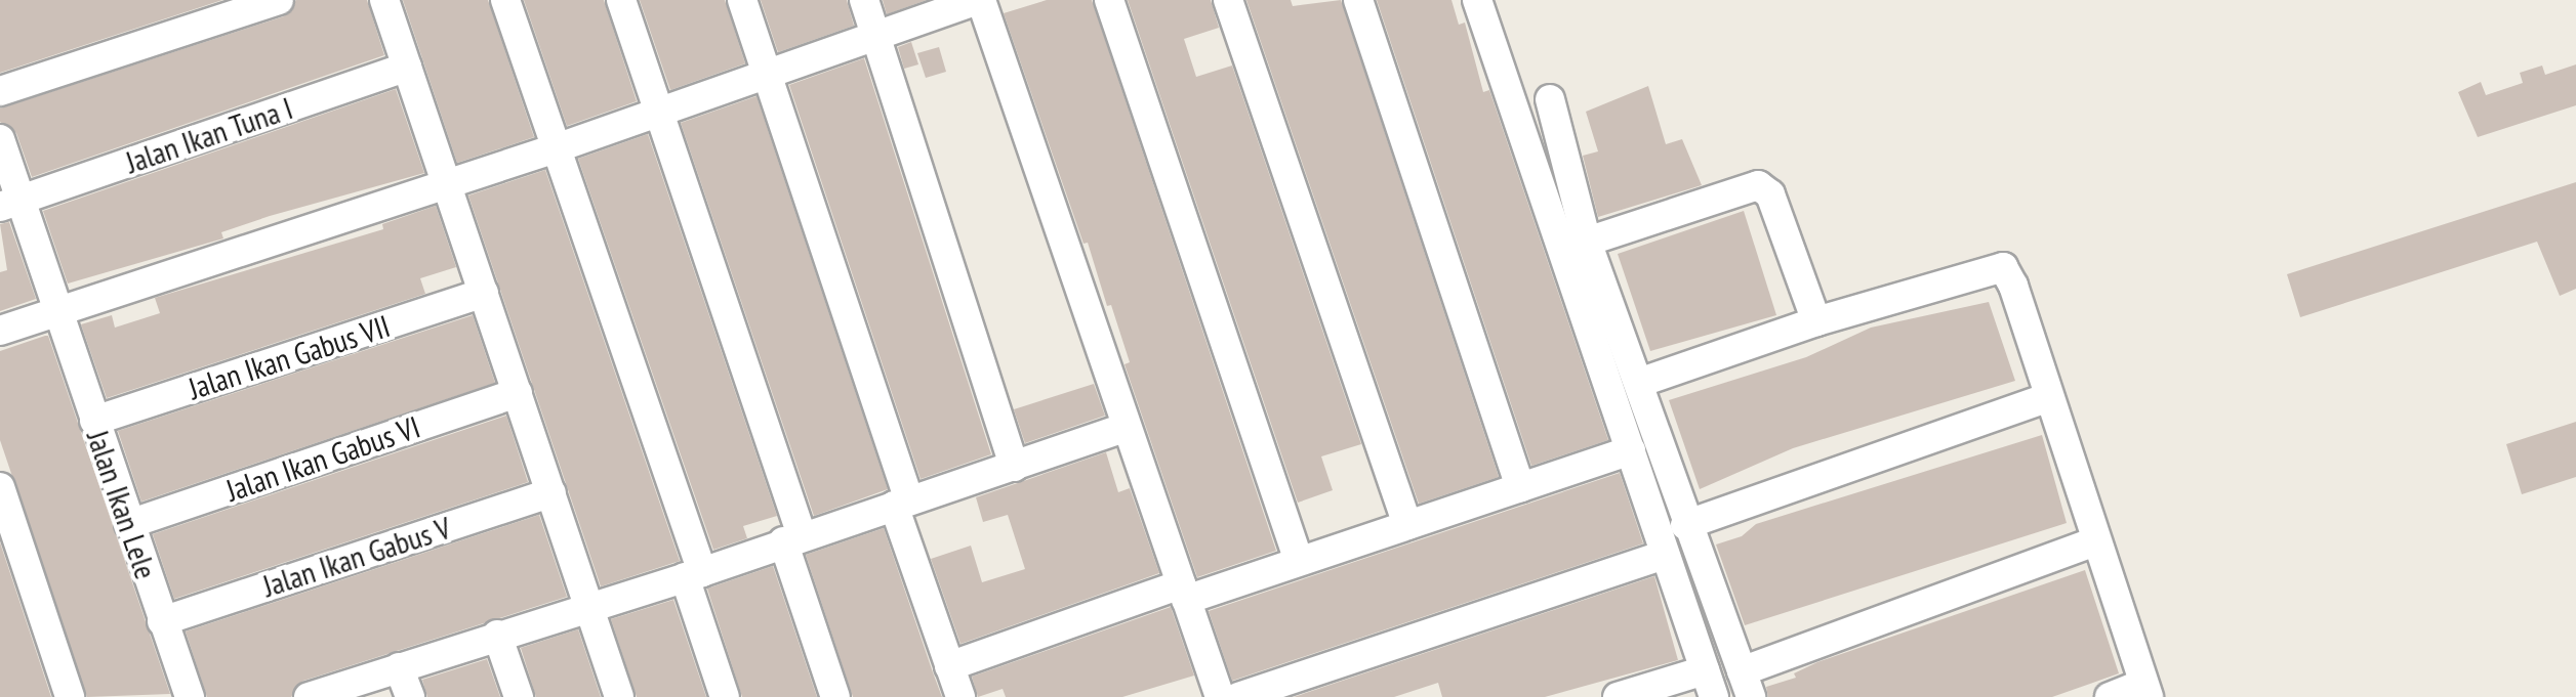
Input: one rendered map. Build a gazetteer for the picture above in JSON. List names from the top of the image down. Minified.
{"streets":{"street":["Jalan Ikan Tuna I","Jalan Ikan Gabus VII","Jalan Ikan Gabus VI","Jalan Ikan Lele","Jalan Ikan Gabus V"]},"crossings":[["Jalan Ikan Tuna I","Jalan Ikan Lele"],["Jalan Ikan Gabus VII","Jalan Ikan Lele"],["Jalan Ikan Gabus VI","Jalan Ikan Lele"],["Jalan Ikan Lele","Jalan Ikan Gabus V"]]}
